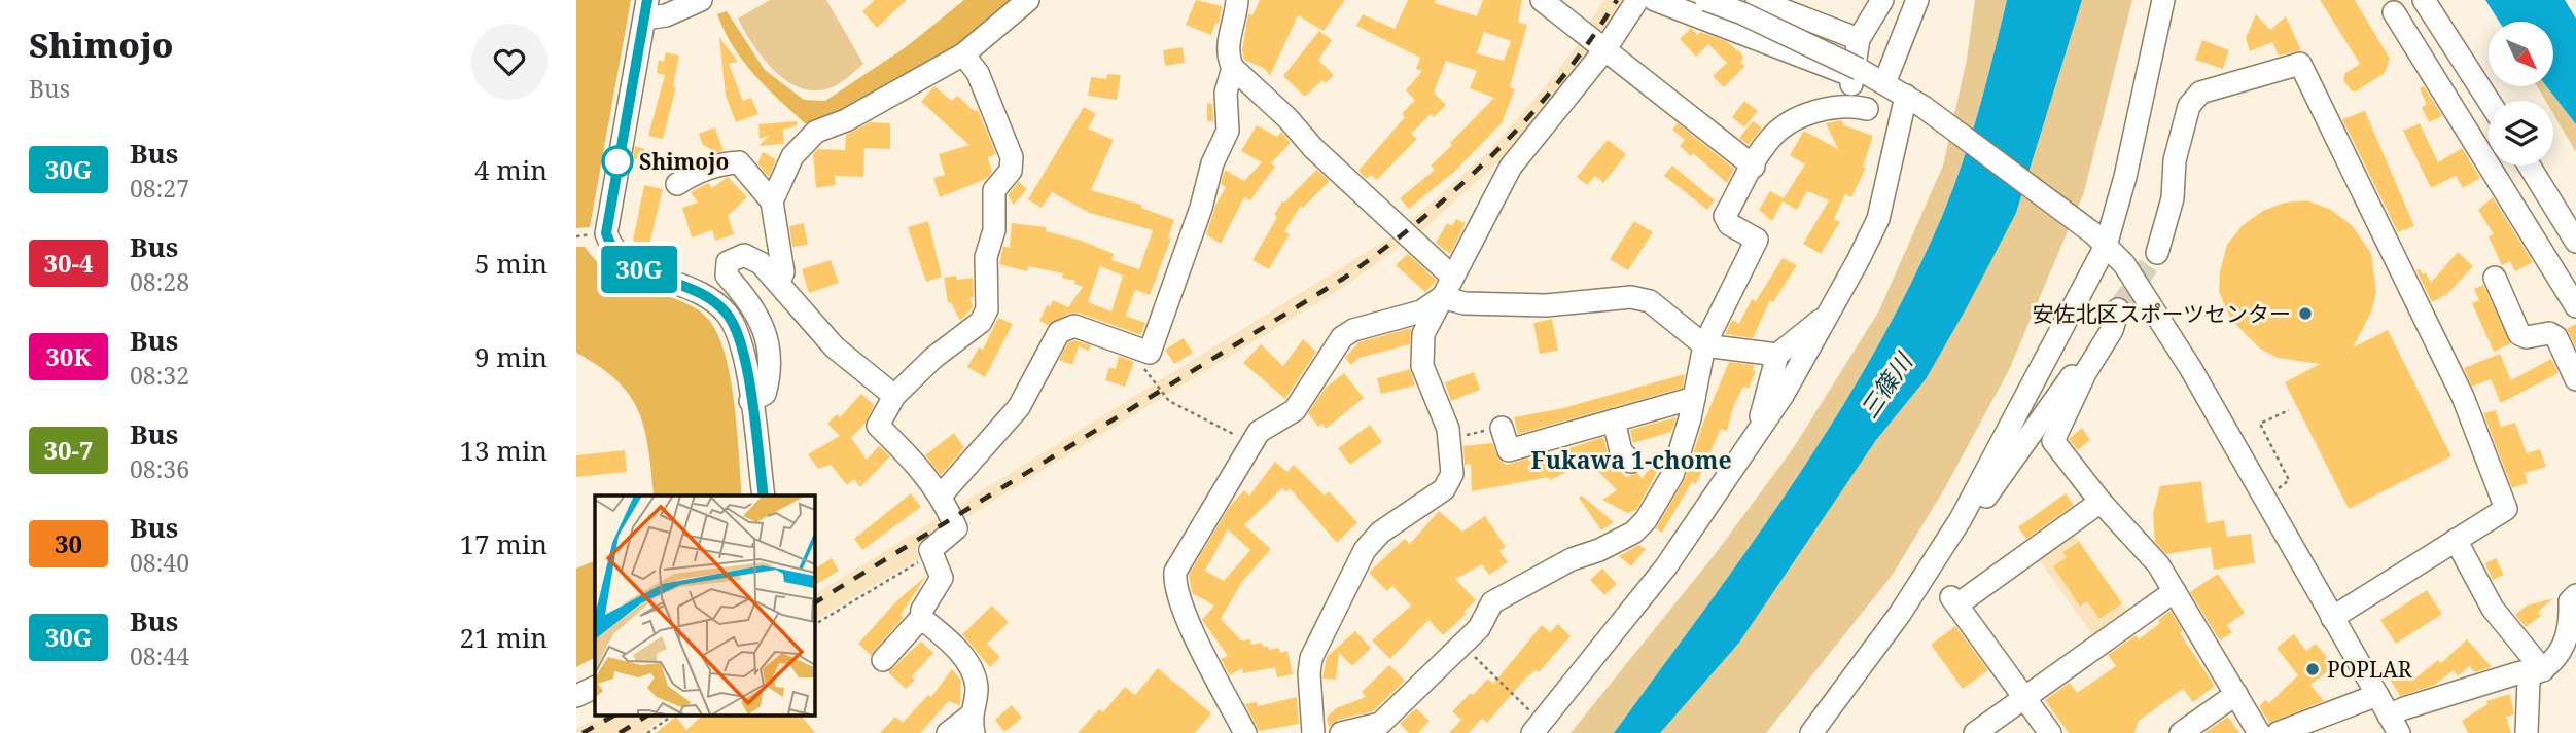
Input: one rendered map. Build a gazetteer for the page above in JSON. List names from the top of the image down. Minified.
{"districts":["Fukawa 1-chome"],"water":["三篠川"],"places":["Shimojo","安佐北区スポーツセンター","POPLAR"],"lines":["bus line 30G"],"north":"bottom right","page":{"heading":["Shimojo","Bus"],"on_map":"30G","list":[{"mark":"30G","name":"Bus","note":"08:27","value":"4 min"},{"mark":"30-4","name":"Bus","note":"08:28","value":"5 min"},{"mark":"30K","name":"Bus","note":"08:32","value":"9 min"},{"mark":"30-7","name":"Bus","note":"08:36","value":"13 min"},{"mark":"30","name":"Bus","note":"08:40","value":"17 min"},{"mark":"30G","name":"Bus","note":"08:44","value":"21 min"}]}}
